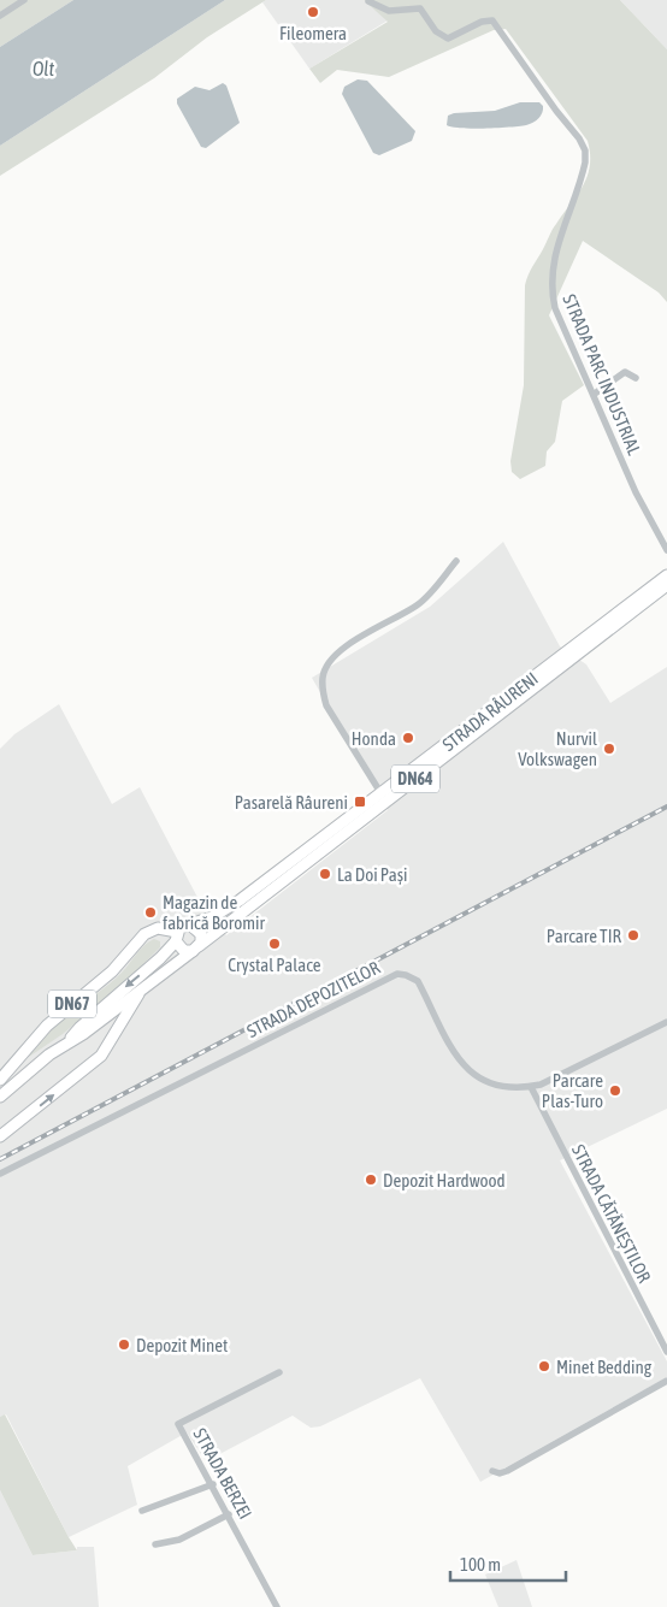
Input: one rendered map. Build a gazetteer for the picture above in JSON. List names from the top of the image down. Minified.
{"streets":{"main road":["STRADA RÂURENI","DN64","DN67"],"street":["STRADA PARC INDUSTRIAL","STRADA DEPOZITELOR","STRADA CĂTĂNEȘTILOR","STRADA BERZEI"]},"crossings":[["STRADA RÂURENI","DN64"],["STRADA RÂURENI","DN67"],["DN64","DN67"],["STRADA DEPOZITELOR","STRADA CĂTĂNEȘTILOR"]],"water":["Olt"],"places":{"other":["Fileomera","Honda","Nurvil Volkswagen","La Doi Pași","Magazin de fabrică Boromir","Parcare TIR","Crystal Palace","Parcare Plas-Turo","Depozit Hardwood","Depozit Minet","Minet Bedding"],"transit":["Pasarelă Râureni"]},"scale_bar":"100 m"}
